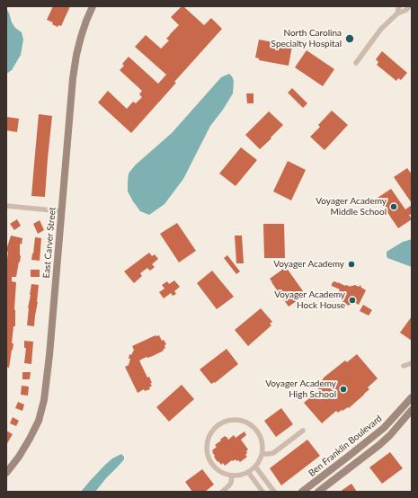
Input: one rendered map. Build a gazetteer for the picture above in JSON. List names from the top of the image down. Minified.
{"streets":{"street":["East Carver Street","Ben Franklin Boulevard"]},"places":["North Carolina Specialty Hospital","Voyager Academy Middle School","Voyager Academy","Voyager Academy Hock House","Voyager Academy High School"]}
